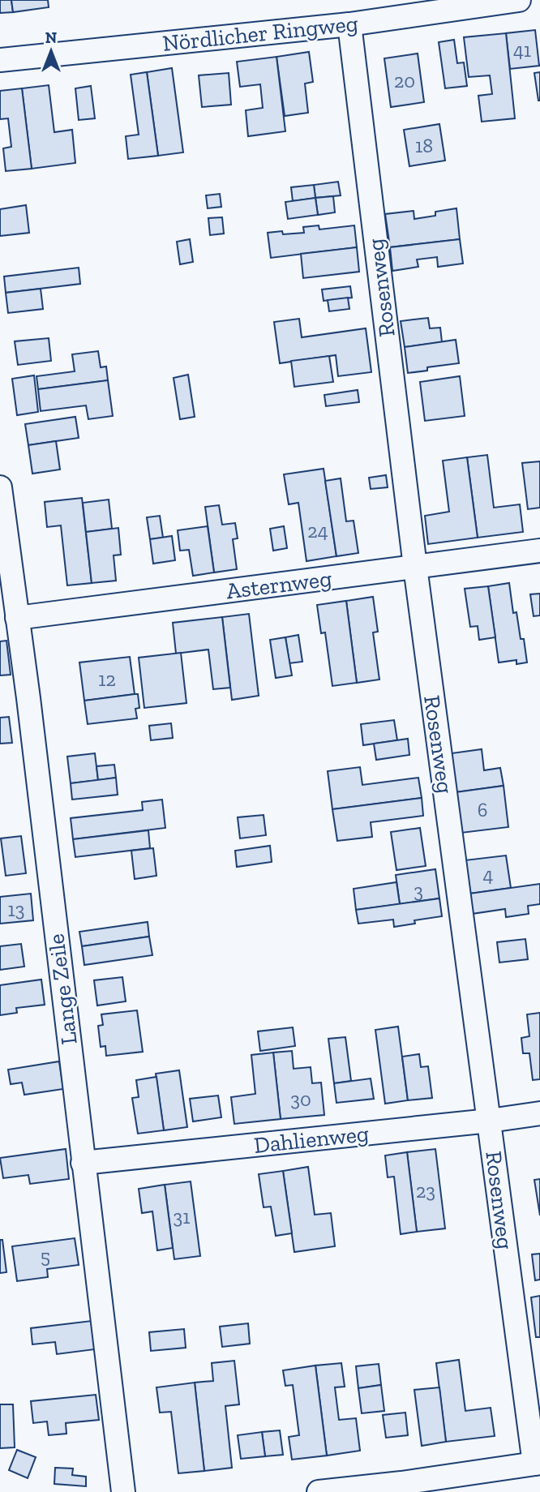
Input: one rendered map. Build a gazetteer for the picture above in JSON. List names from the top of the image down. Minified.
{"streets":{"street":["Nördlicher Ringweg","Rosenweg","Asternweg","Lange Zeile","Dahlienweg"]},"crossings":[["Nördlicher Ringweg","Rosenweg"],["Rosenweg","Asternweg"],["Rosenweg","Dahlienweg"],["Asternweg","Lange Zeile"],["Lange Zeile","Dahlienweg"]],"house_numbers":["41","20","18","24","12","6","4","3","13","30","23","31","5"],"north":"top"}
